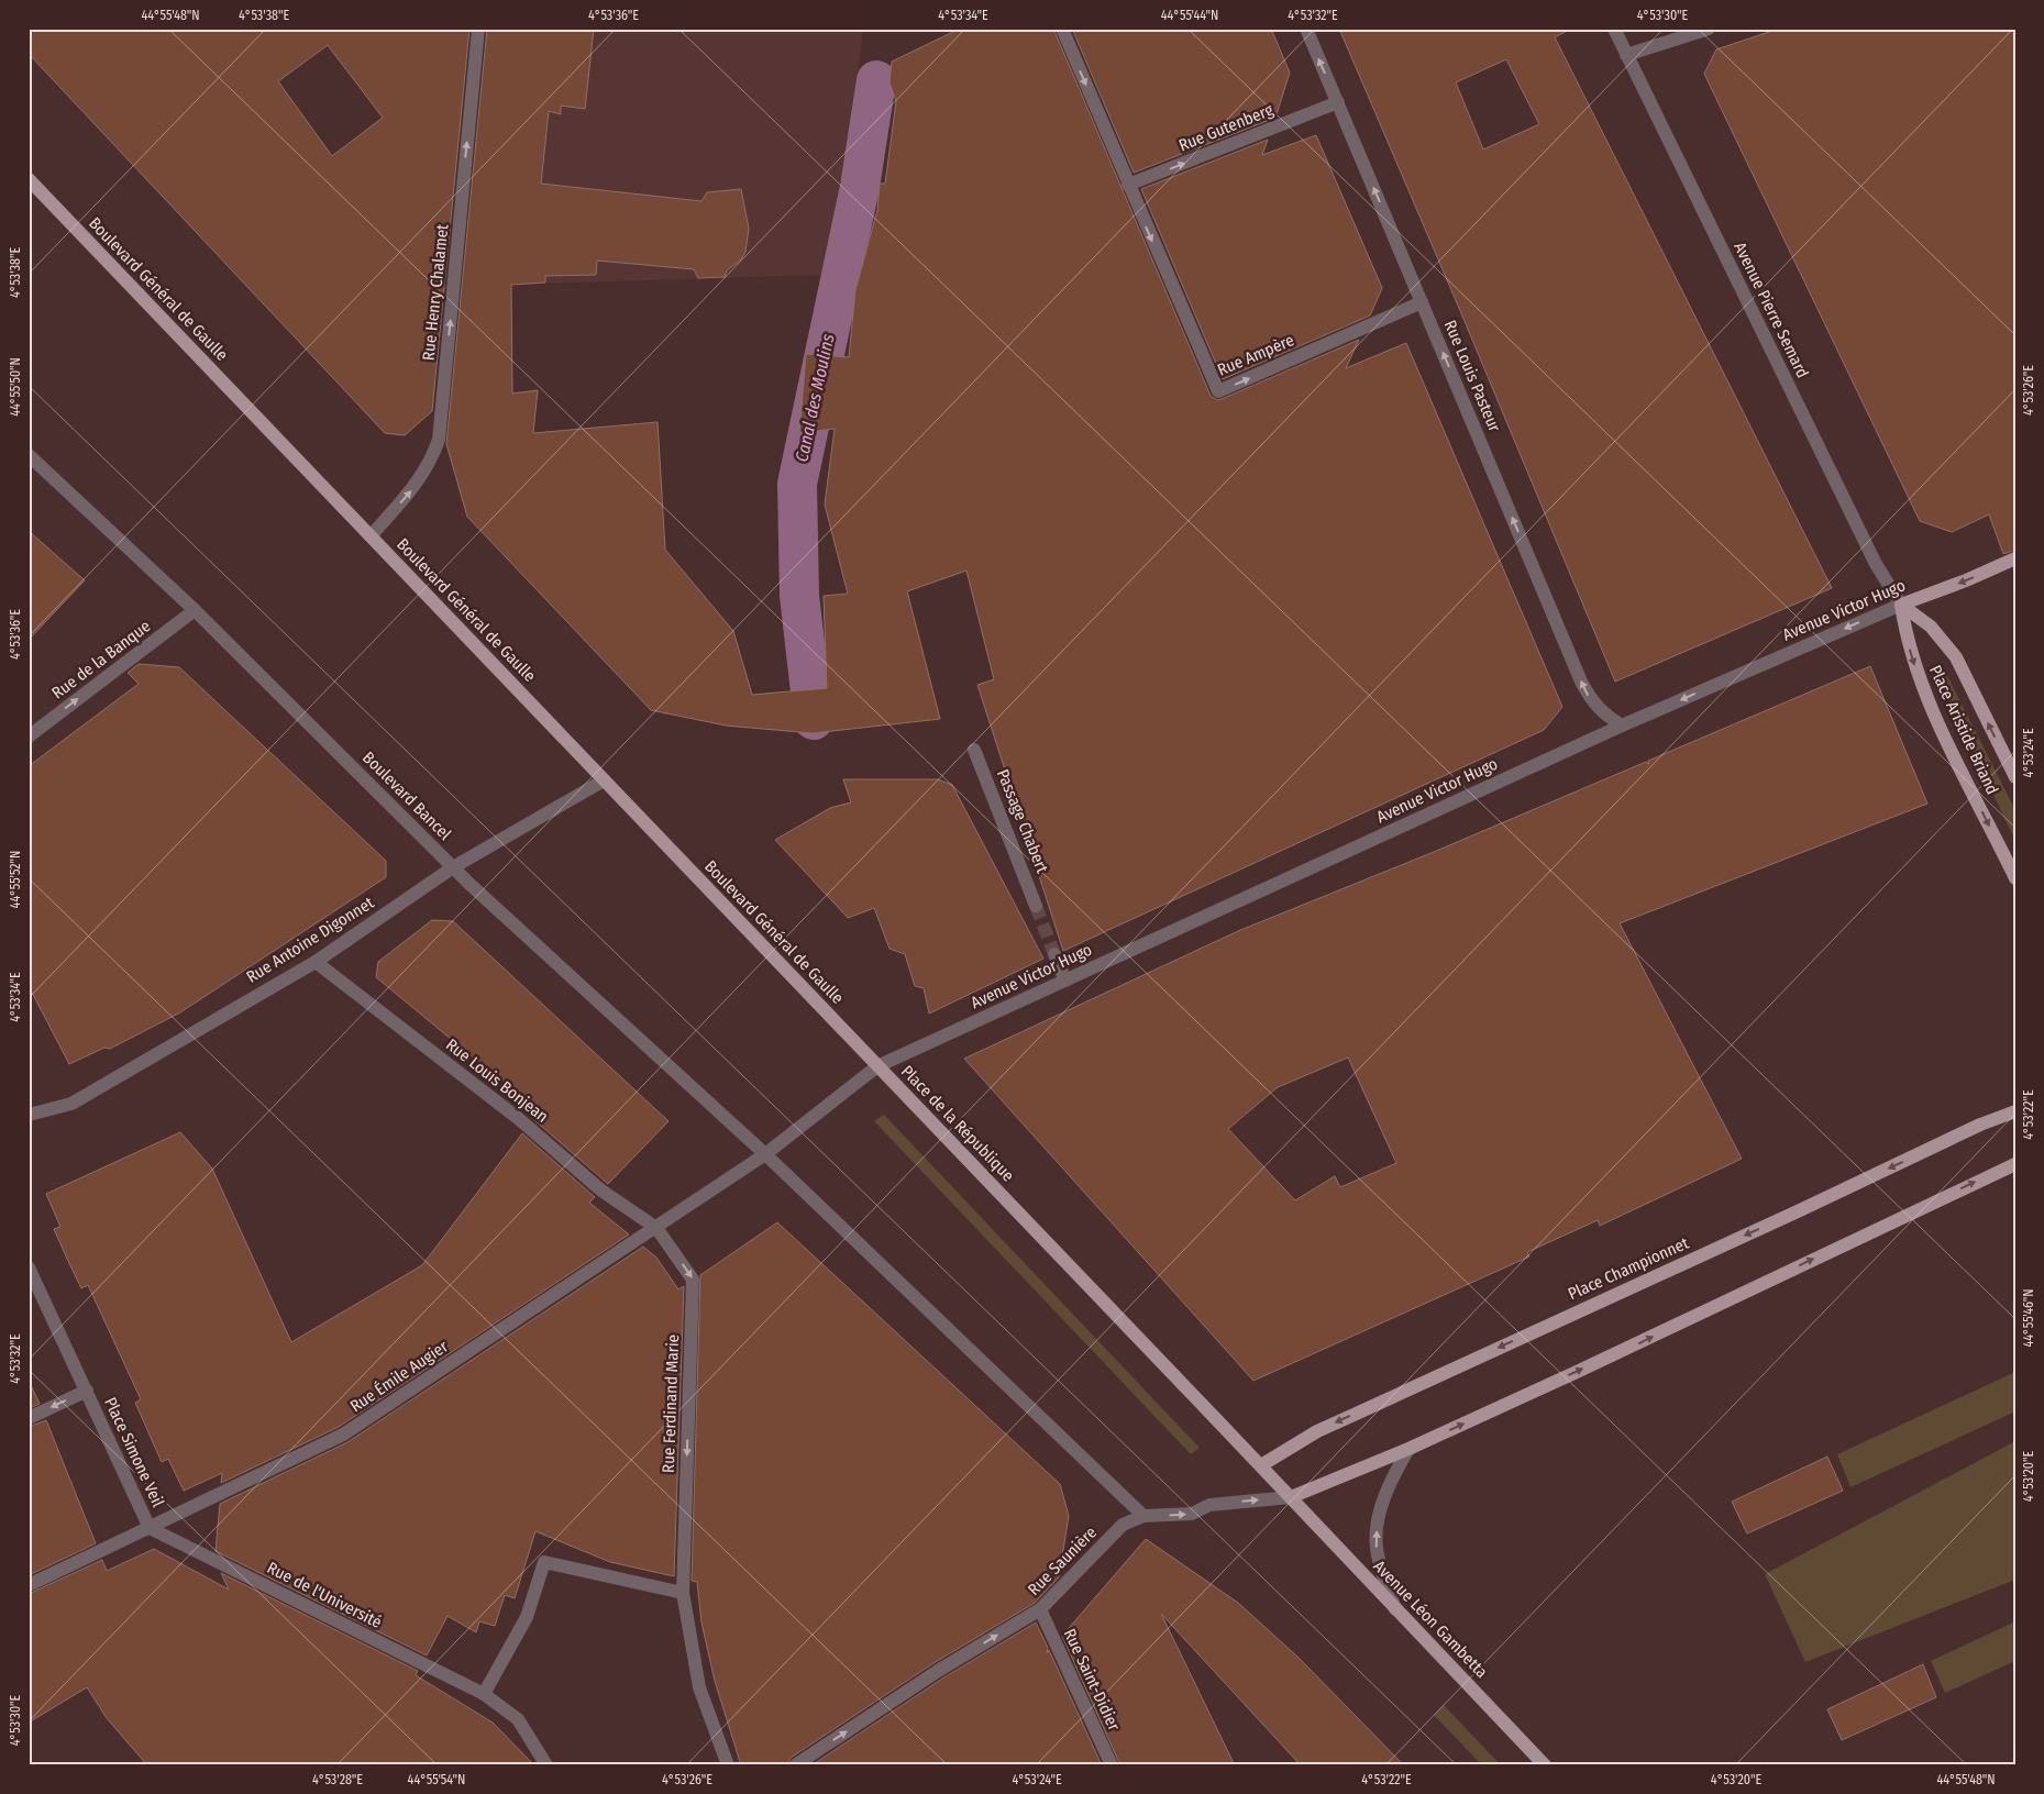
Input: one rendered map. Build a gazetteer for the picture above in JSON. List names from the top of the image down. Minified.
{"streets":{"main road":["Boulevard Général de Gaulle","Avenue Victor Hugo","Place Aristide Briand","Place de la République","Place Championnet","Avenue Léon Gambetta"],"street":["Rue Gutenberg","Rue Henry Chalamet","Avenue Pierre Semard","Rue Ampère","Rue Louis Pasteur","Rue de la Banque","Boulevard Bancel","Passage Chabert","Rue Antoine Digonnet","Rue Louis Bonjean","Rue Émile Augier","Rue Ferdinand Marie","Place Simone Veil","Rue Saunière","Rue de l'Université","Rue Saint-Didier"]},"crossings":[["Rue Gutenberg","Rue Ampère"],["Rue Gutenberg","Rue Louis Pasteur"],["Boulevard Général de Gaulle","Rue Henry Chalamet"],["Boulevard Général de Gaulle","Avenue Victor Hugo"],["Boulevard Général de Gaulle","Rue Antoine Digonnet"],["Boulevard Général de Gaulle","Place de la République"],["Avenue Pierre Semard","Avenue Victor Hugo"],["Avenue Pierre Semard","Place Aristide Briand"],["Rue Ampère","Rue Louis Pasteur"],["Rue Louis Pasteur","Avenue Victor Hugo"],["Avenue Victor Hugo","Place Aristide Briand"],["Avenue Victor Hugo","Place de la République"],["Rue de la Banque","Boulevard Bancel"],["Boulevard Bancel","Rue Antoine Digonnet"],["Boulevard Bancel","Place de la République"],["Boulevard Bancel","Rue Émile Augier"],["Rue Antoine Digonnet","Rue Louis Bonjean"],["Rue Louis Bonjean","Rue Émile Augier"],["Rue Louis Bonjean","Rue Ferdinand Marie"],["Place de la République","Place Championnet"],["Place de la République","Rue Émile Augier"],["Place de la République","Rue Saunière"],["Place de la République","Avenue Léon Gambetta"],["Rue Émile Augier","Rue Ferdinand Marie"],["Rue Émile Augier","Place Simone Veil"],["Rue Émile Augier","Rue de l'Université"],["Place Simone Veil","Rue de l'Université"],["Rue Saunière","Avenue Léon Gambetta"],["Rue Saunière","Rue Saint-Didier"]],"one_way":["Rue Gutenberg","Rue Henry Chalamet","Rue Louis Pasteur","Rue de la Banque","Rue Ferdinand Marie","Rue Saunière"],"water":["Canal des Moulins"],"coordinates":["44°55'48\"N","4°53'38\"E","4°53'36\"E","4°53'34\"E","44°55'44\"N","4°53'32\"E","4°53'30\"E","44°55'50\"N","4°53'26\"E","4°53'24\"E","44°55'52\"N","4°53'22\"E","44°55'46\"N","4°53'20\"E","4°53'28\"E","44°55'54\"N"]}
